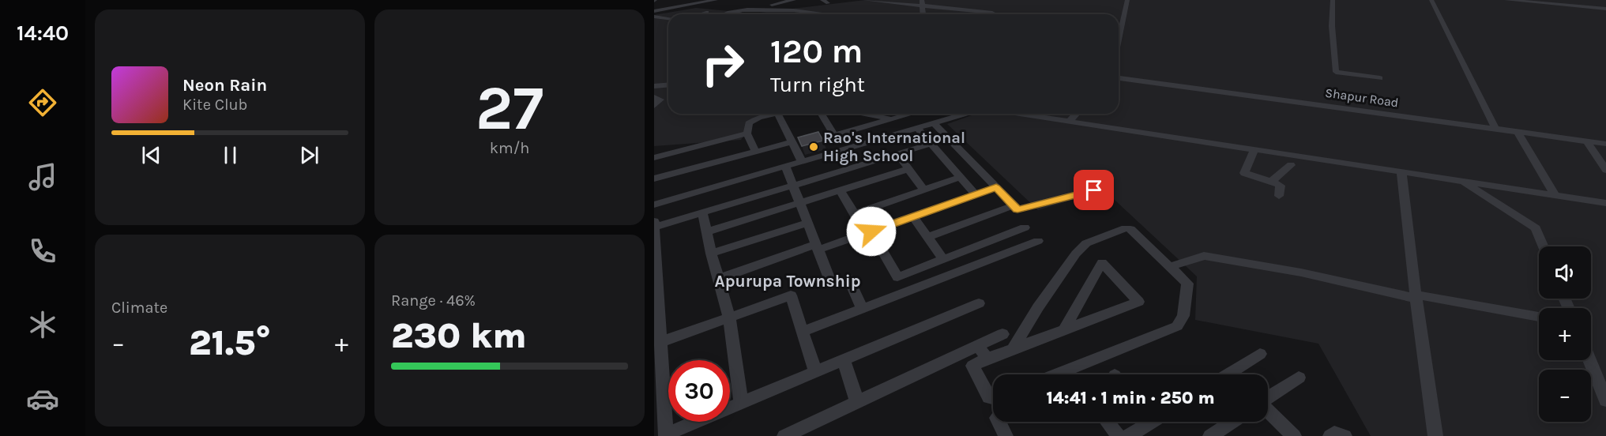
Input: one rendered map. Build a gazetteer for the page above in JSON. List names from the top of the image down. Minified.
{"streets":{"street":["Shapur Road"]},"districts":["Apurupa Township"],"places":["Rao's International High School"],"page":{"tabs":"14:40","tile":[["27","km/h"],"Climate",["Range · 46%","230 km"]],"turn":["120 m","Turn right"],"song":["Neon Rain","Kite Club"],"map_buttons":["+","−"],"heat":["−","21.5°","+"],"limit":"30","trip":"14:41 · 1 min · 250 m"}}
